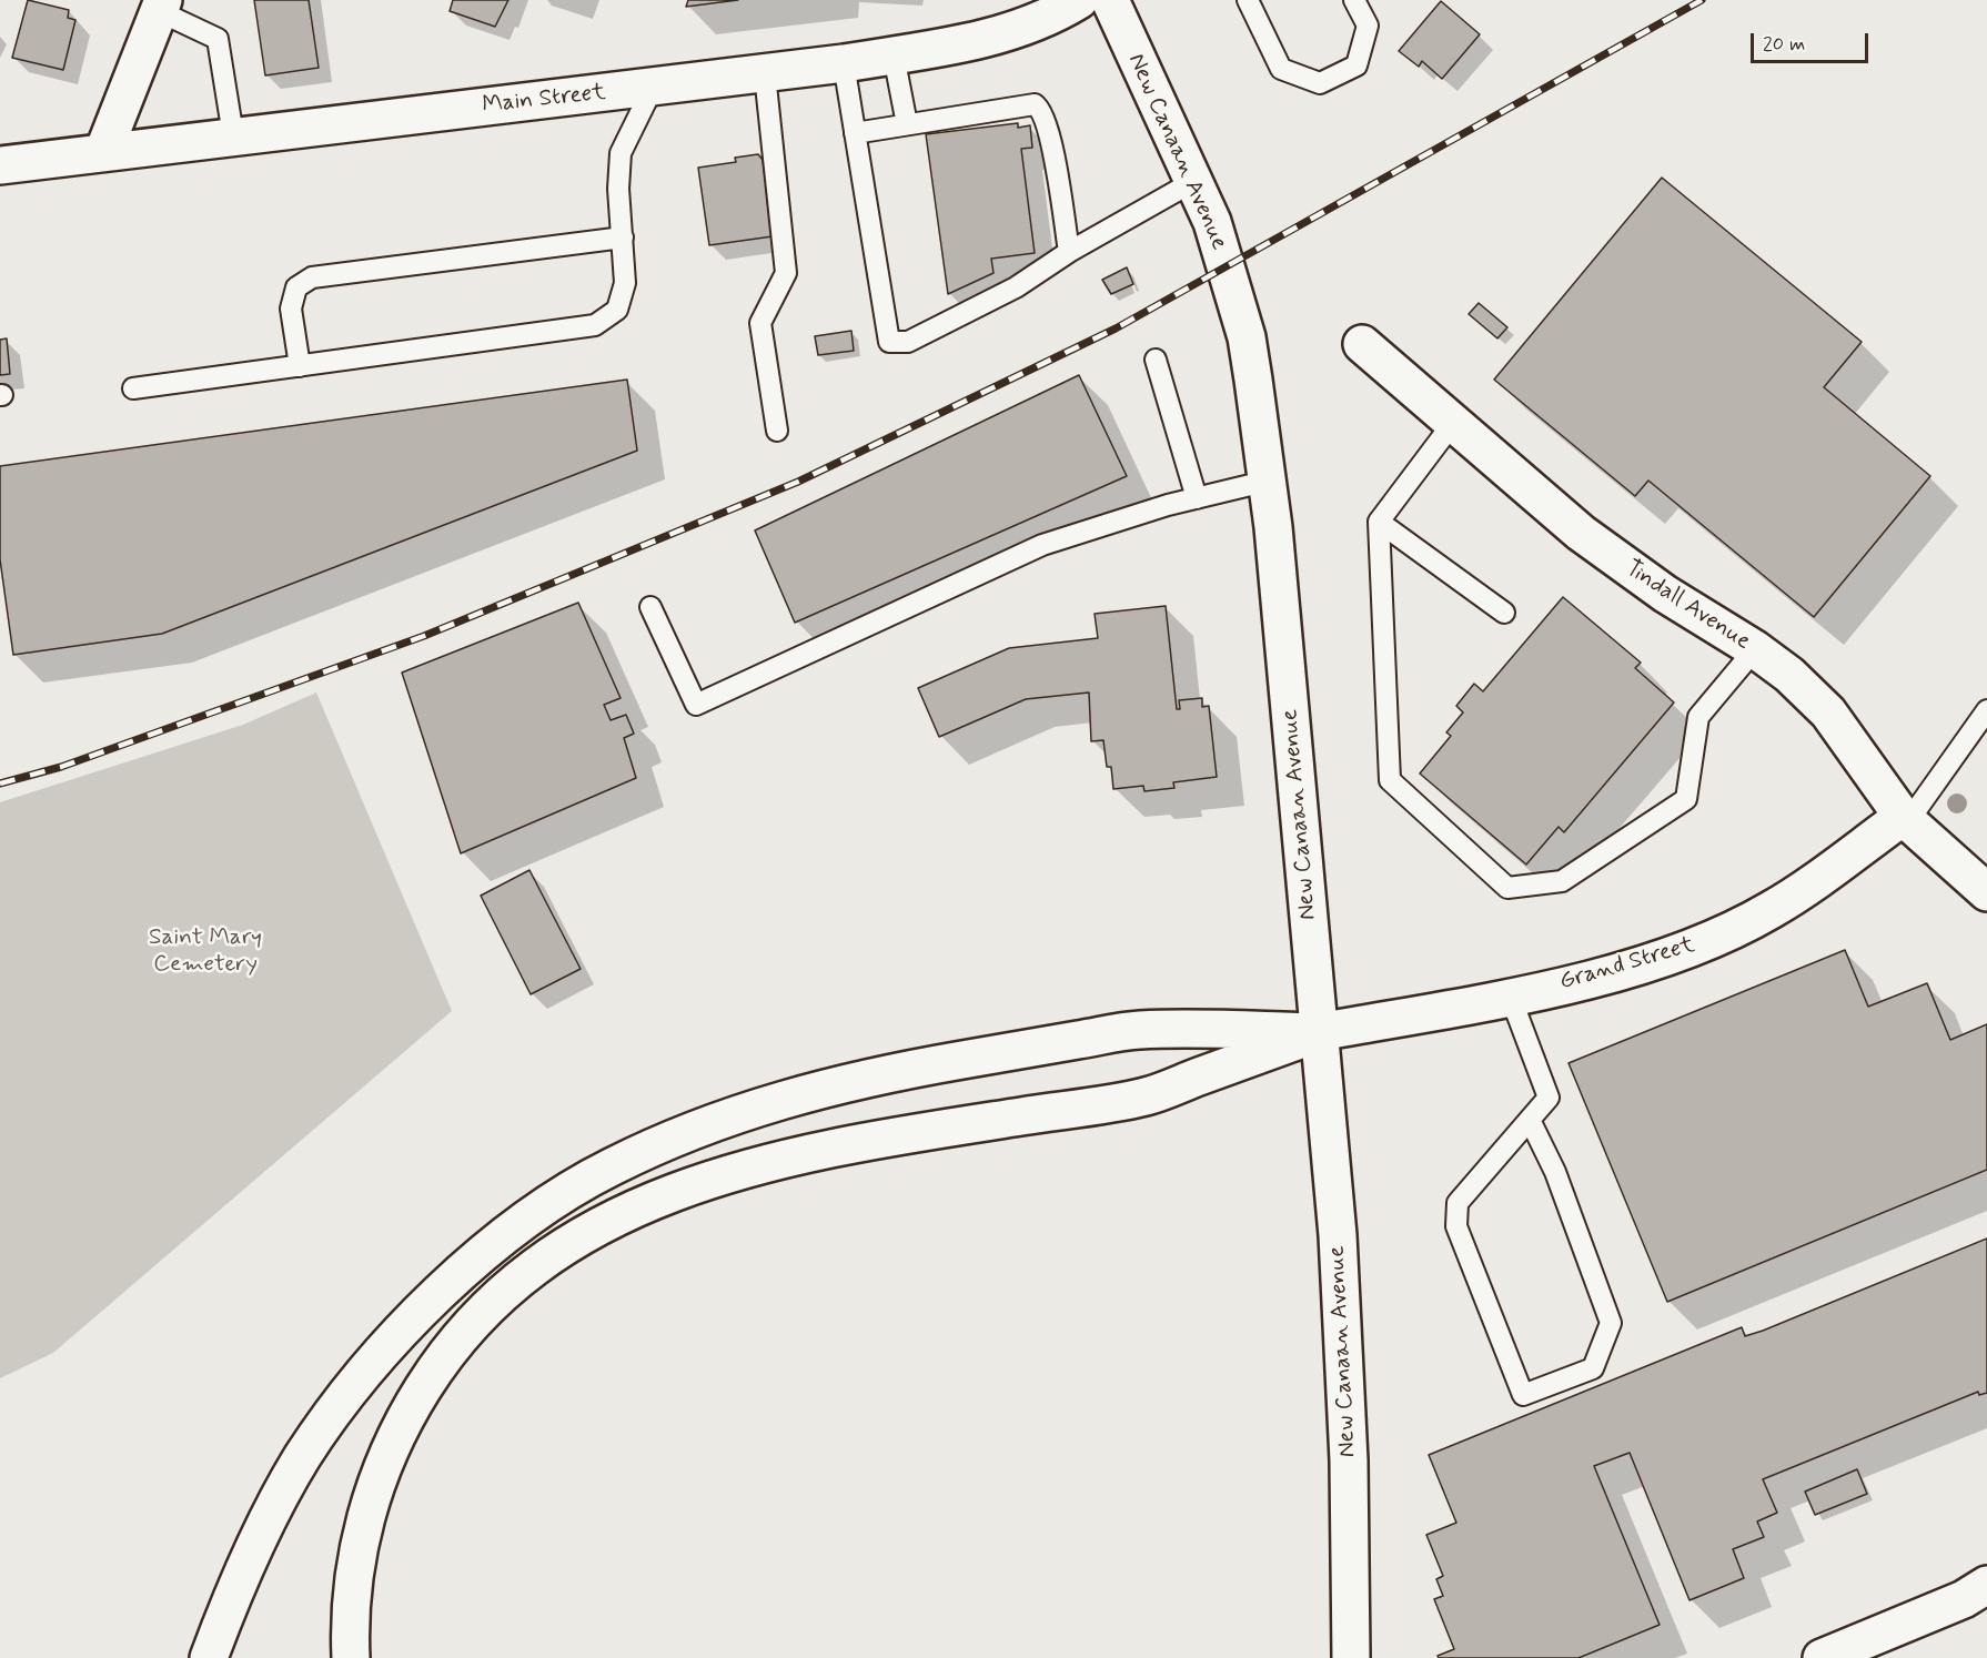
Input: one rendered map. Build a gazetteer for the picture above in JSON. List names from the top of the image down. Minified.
{"streets":{"main road":["Main Street","New Canaan Avenue","Tindall Avenue","Grand Street"]},"crossings":[["New Canaan Avenue","Grand Street"],["Tindall Avenue","Grand Street"]],"parks":["Saint Mary Cemetery"],"scale_bar":"20 m"}
